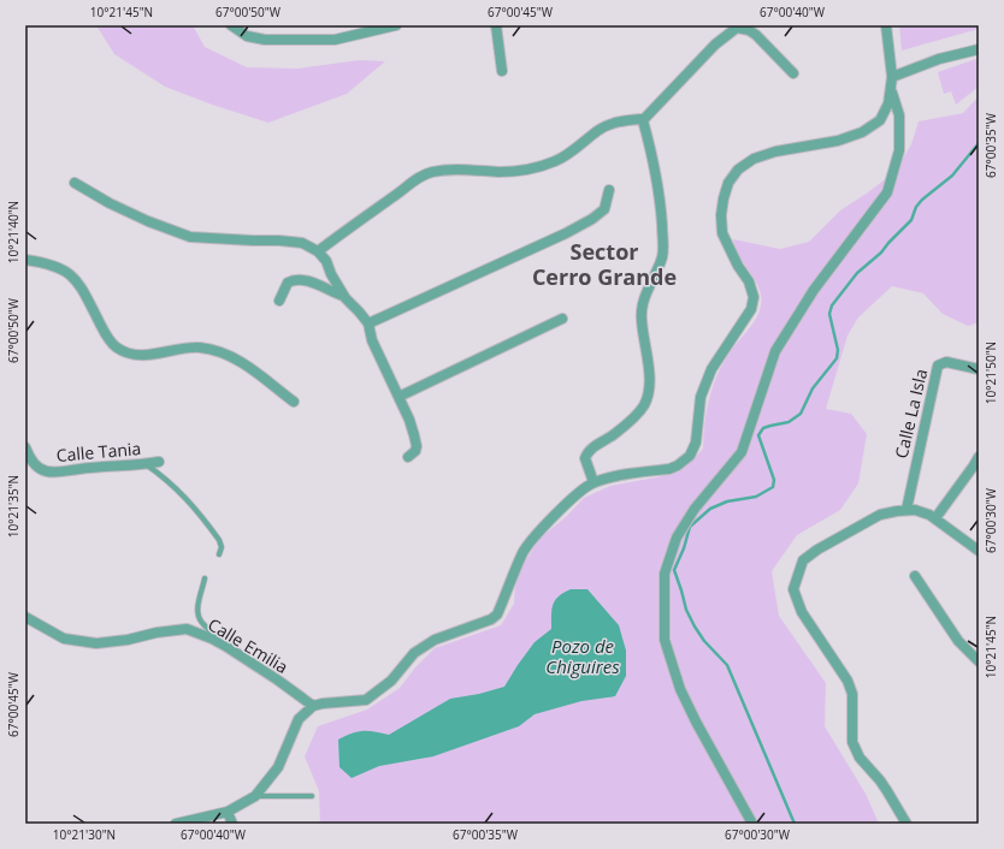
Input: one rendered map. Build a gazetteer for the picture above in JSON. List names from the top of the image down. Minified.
{"streets":{"street":["Calle La Isla","Calle Tania","Calle Emilia"]},"districts":["Sector Cerro Grande"],"water":["Pozo de Chiguires"],"coordinates":["10°21'45\"N","67°00'50\"W","67°00'45\"W","67°00'40\"W","67°00'35\"W","10°21'40\"N","10°21'50\"N","10°21'35\"N","67°00'30\"W","10°21'30\"N"]}
